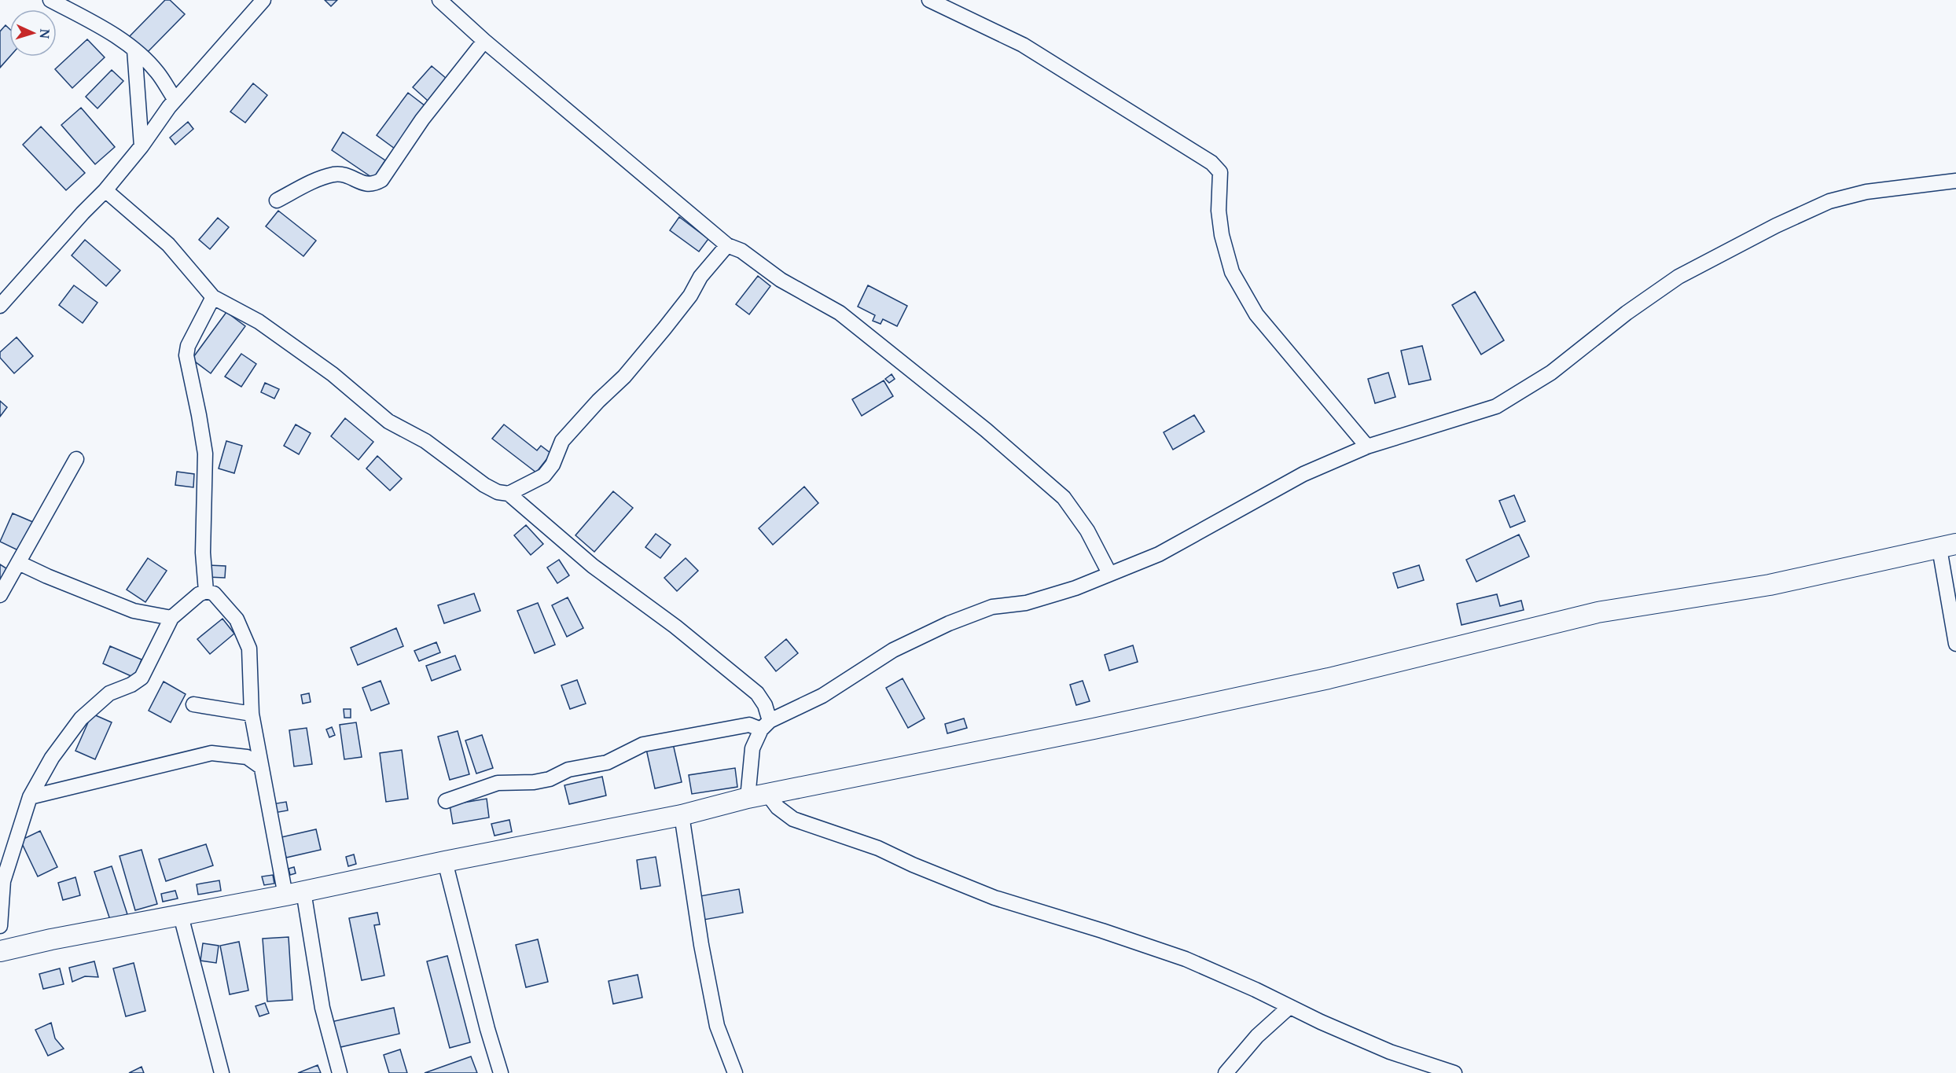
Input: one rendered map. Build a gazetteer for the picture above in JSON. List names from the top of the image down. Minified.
{"north":"right"}
